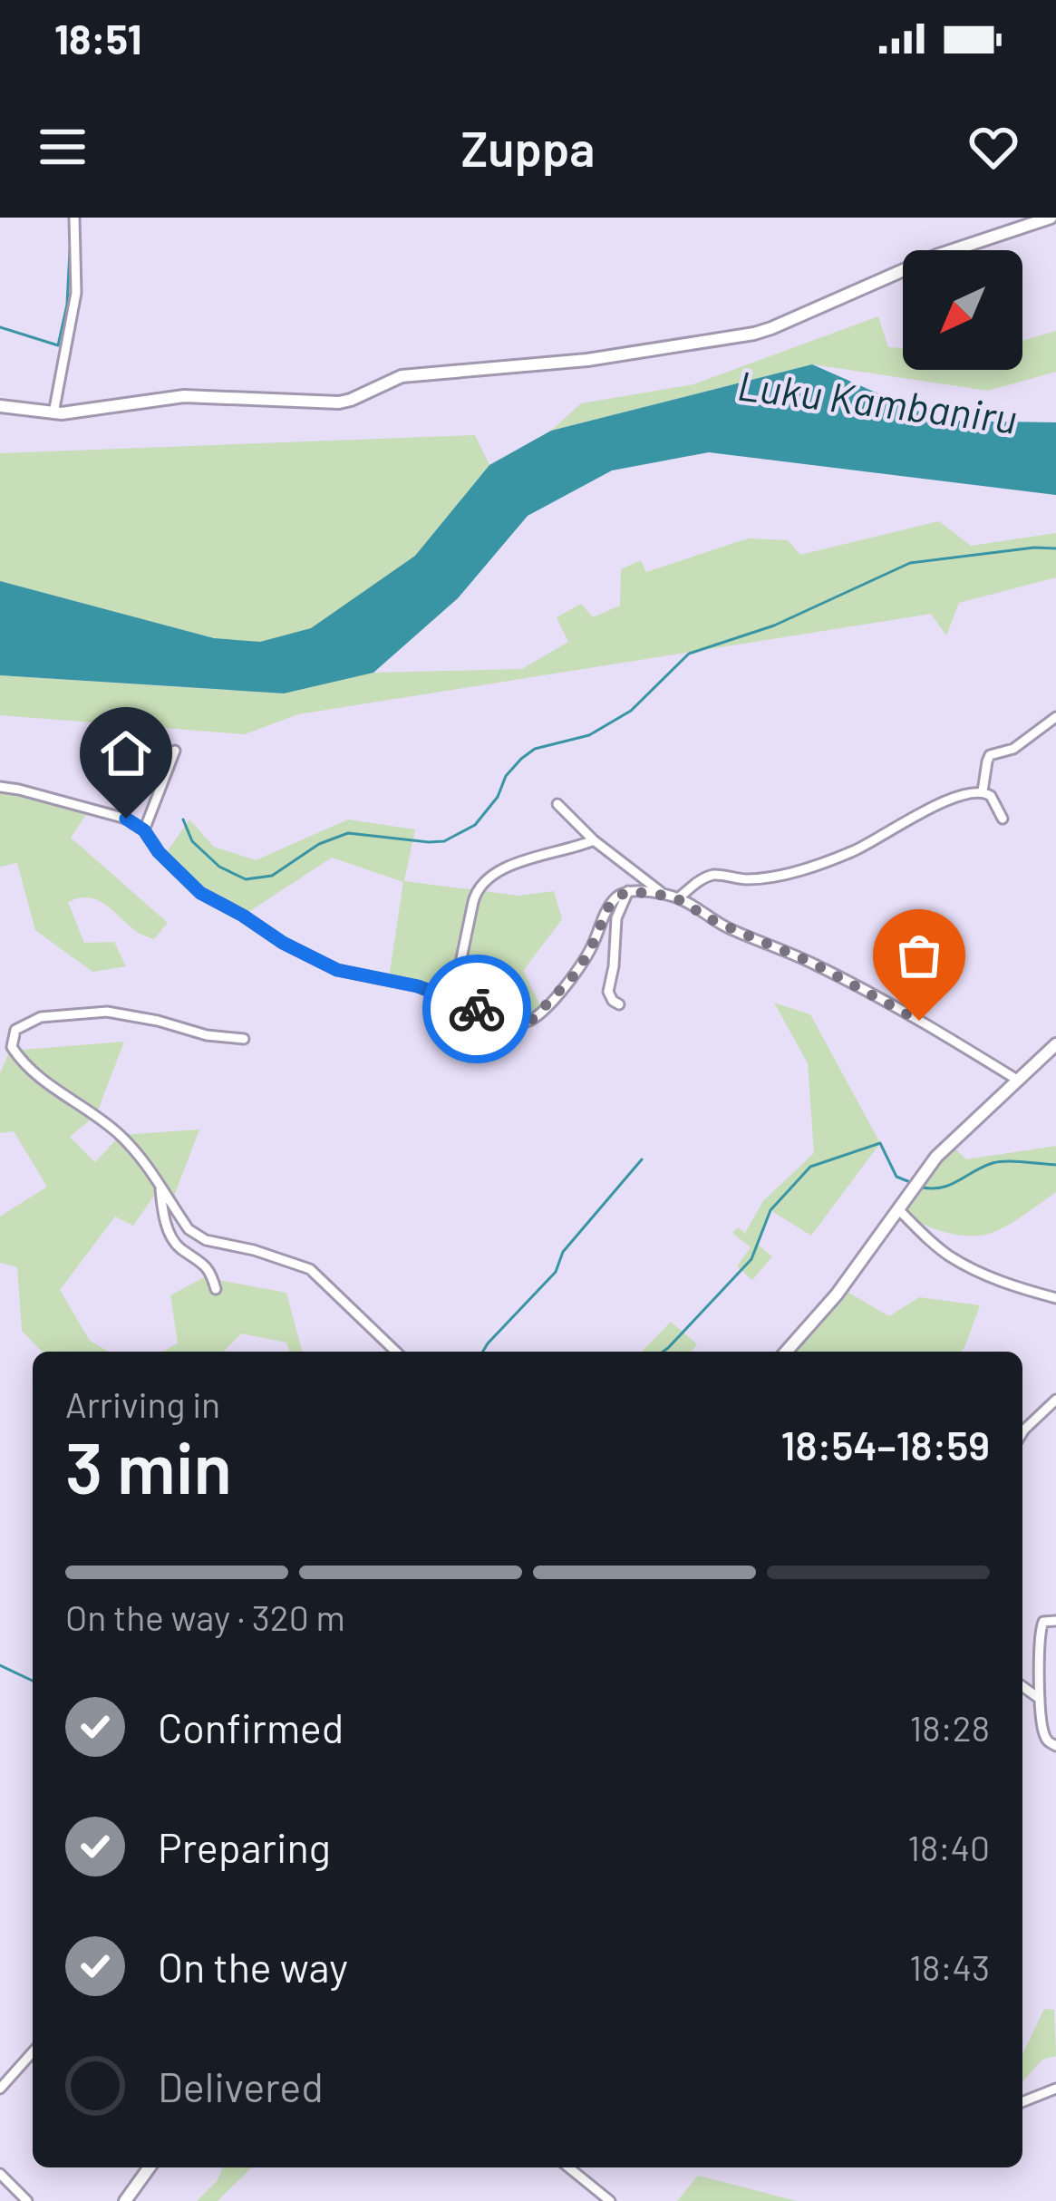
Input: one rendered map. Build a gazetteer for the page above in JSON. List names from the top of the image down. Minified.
{"water":["Luku Kambaniru"],"north":"bottom left","page":{"status":"18:51","header":"Zuppa","heading":["3 min","Arriving in","18:54–18:59"],"bar":"On the way · 320 m","list":[["Confirmed","18:28"],["Preparing","18:40"],["On the way","18:43"],"Delivered"]}}
